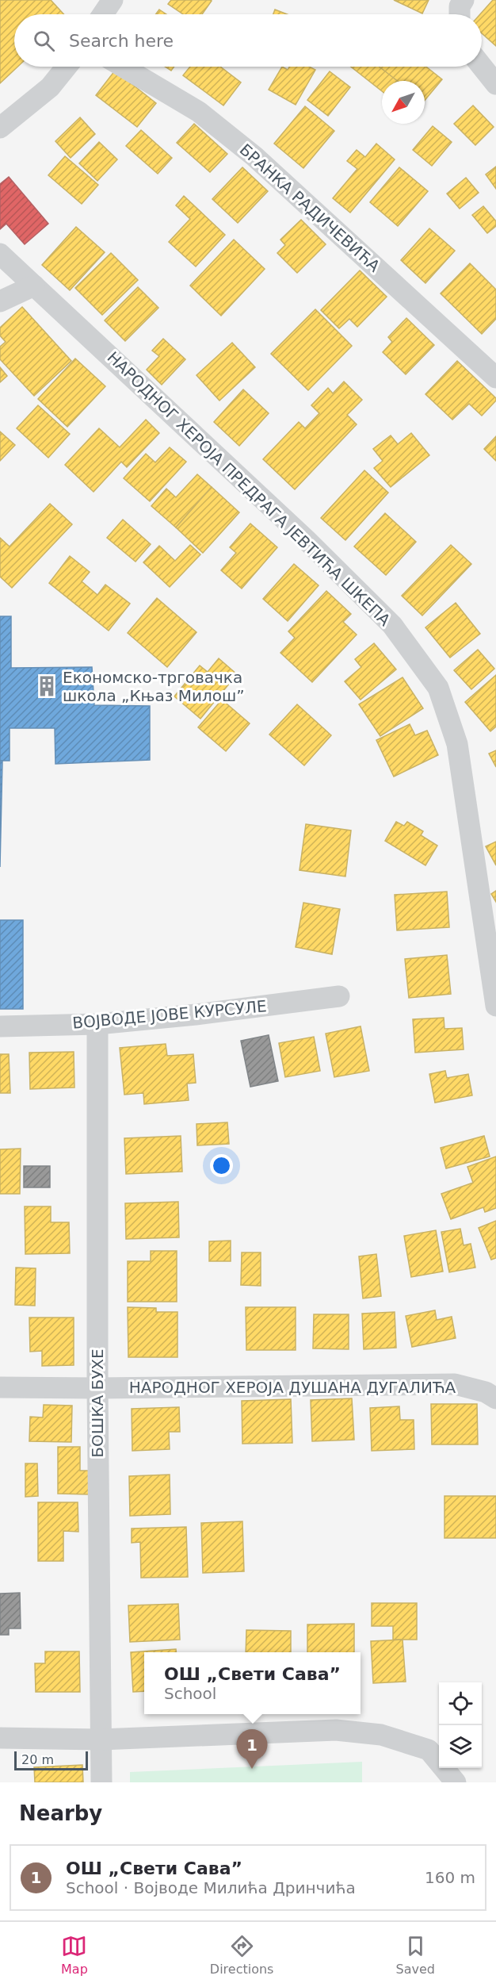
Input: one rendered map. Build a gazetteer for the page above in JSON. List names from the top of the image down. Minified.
{"streets":{"street":["БРАНКА РАДИЧЕВИЋА","НАРОДНОГ ХЕРОЈА ПРЕДРАГА ЈЕВТИЋА ШКЕПА","ВОЈВОДЕ ЈОВЕ КУРСУЛЕ","НАРОДНОГ ХЕРОЈА ДУШАНА ДУГАЛИЋА","БОШКА БУХЕ"]},"crossings":[["ВОЈВОДЕ ЈОВЕ КУРСУЛЕ","БОШКА БУХЕ"],["НАРОДНОГ ХЕРОЈА ДУШАНА ДУГАЛИЋА","БОШКА БУХЕ"]],"places":{"building":["Економско-трговачка школа „Књаз Милош”"]},"scale_bar":"20 m","north":"bottom left","page":{"search":"Search here","popup":["ОШ „Свети Сава”","School"],"pins":"1","scale":"20 m","heading":"Nearby","list":[{"mark":"1","name":"ОШ „Свети Сава”","note":"School · Војводе Милића Дринчића","value":"160 m"}],"nav":["Map","Directions","Saved"]}}
